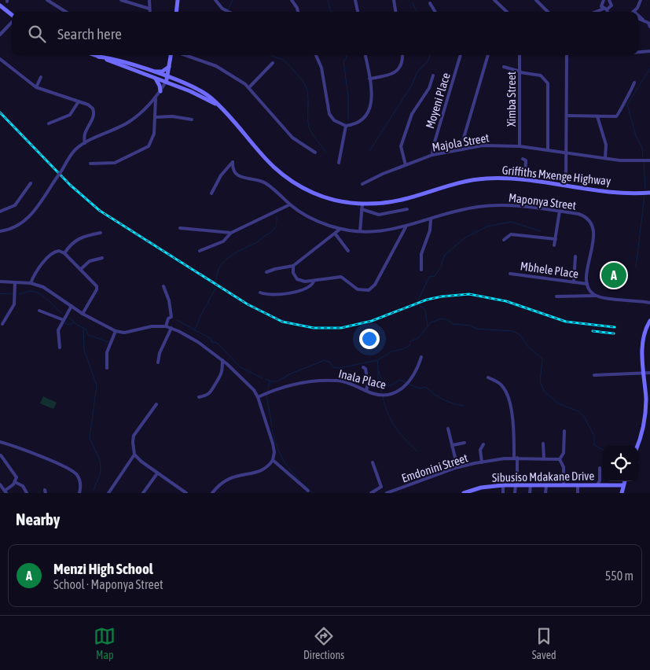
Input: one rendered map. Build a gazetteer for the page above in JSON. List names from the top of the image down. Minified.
{"streets":{"street":["Ximba Street","Moyeni Place","Majola Street","Griffiths Mxenge Highway","Maponya Street","Mbhele Place","Inala Place","Emdonini Street","Sibusiso Mdakane Drive"]},"crossings":[["Ximba Street","Majola Street"],["Moyeni Place","Majola Street"],["Maponya Street","Mbhele Place"]],"page":{"search":"Search here","pins":"A","heading":"Nearby","list":[{"mark":"A","name":"Menzi High School","note":"School · Maponya Street","value":"550 m"}],"nav":["Map","Directions","Saved"]}}
